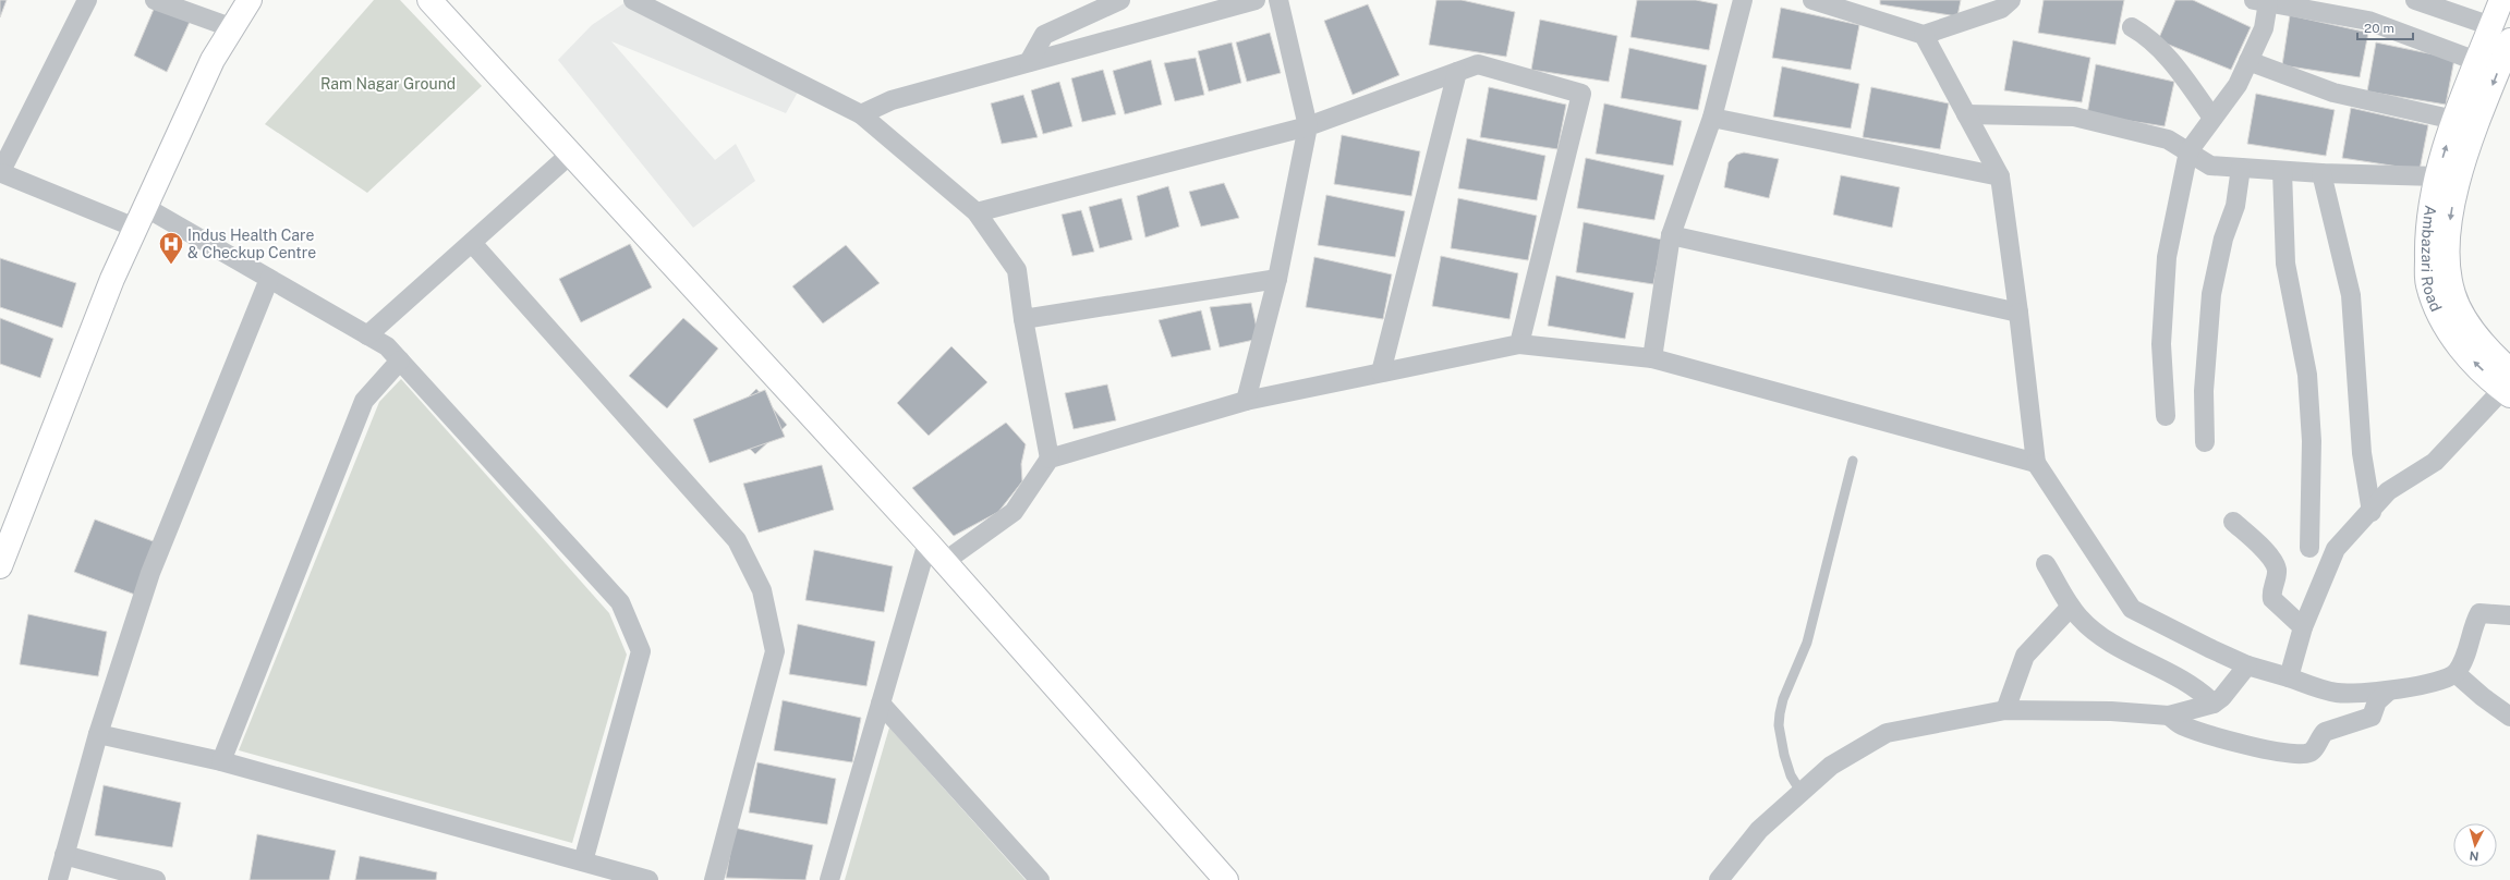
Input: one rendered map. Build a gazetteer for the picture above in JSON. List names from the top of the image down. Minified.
{"streets":{"street":["Ambazari Road"]},"parks":["Ram Nagar Ground"],"places":{"hospital":["Indus Health Care & Checkup Centre"]},"scale_bar":"20 m","north":"bottom"}
